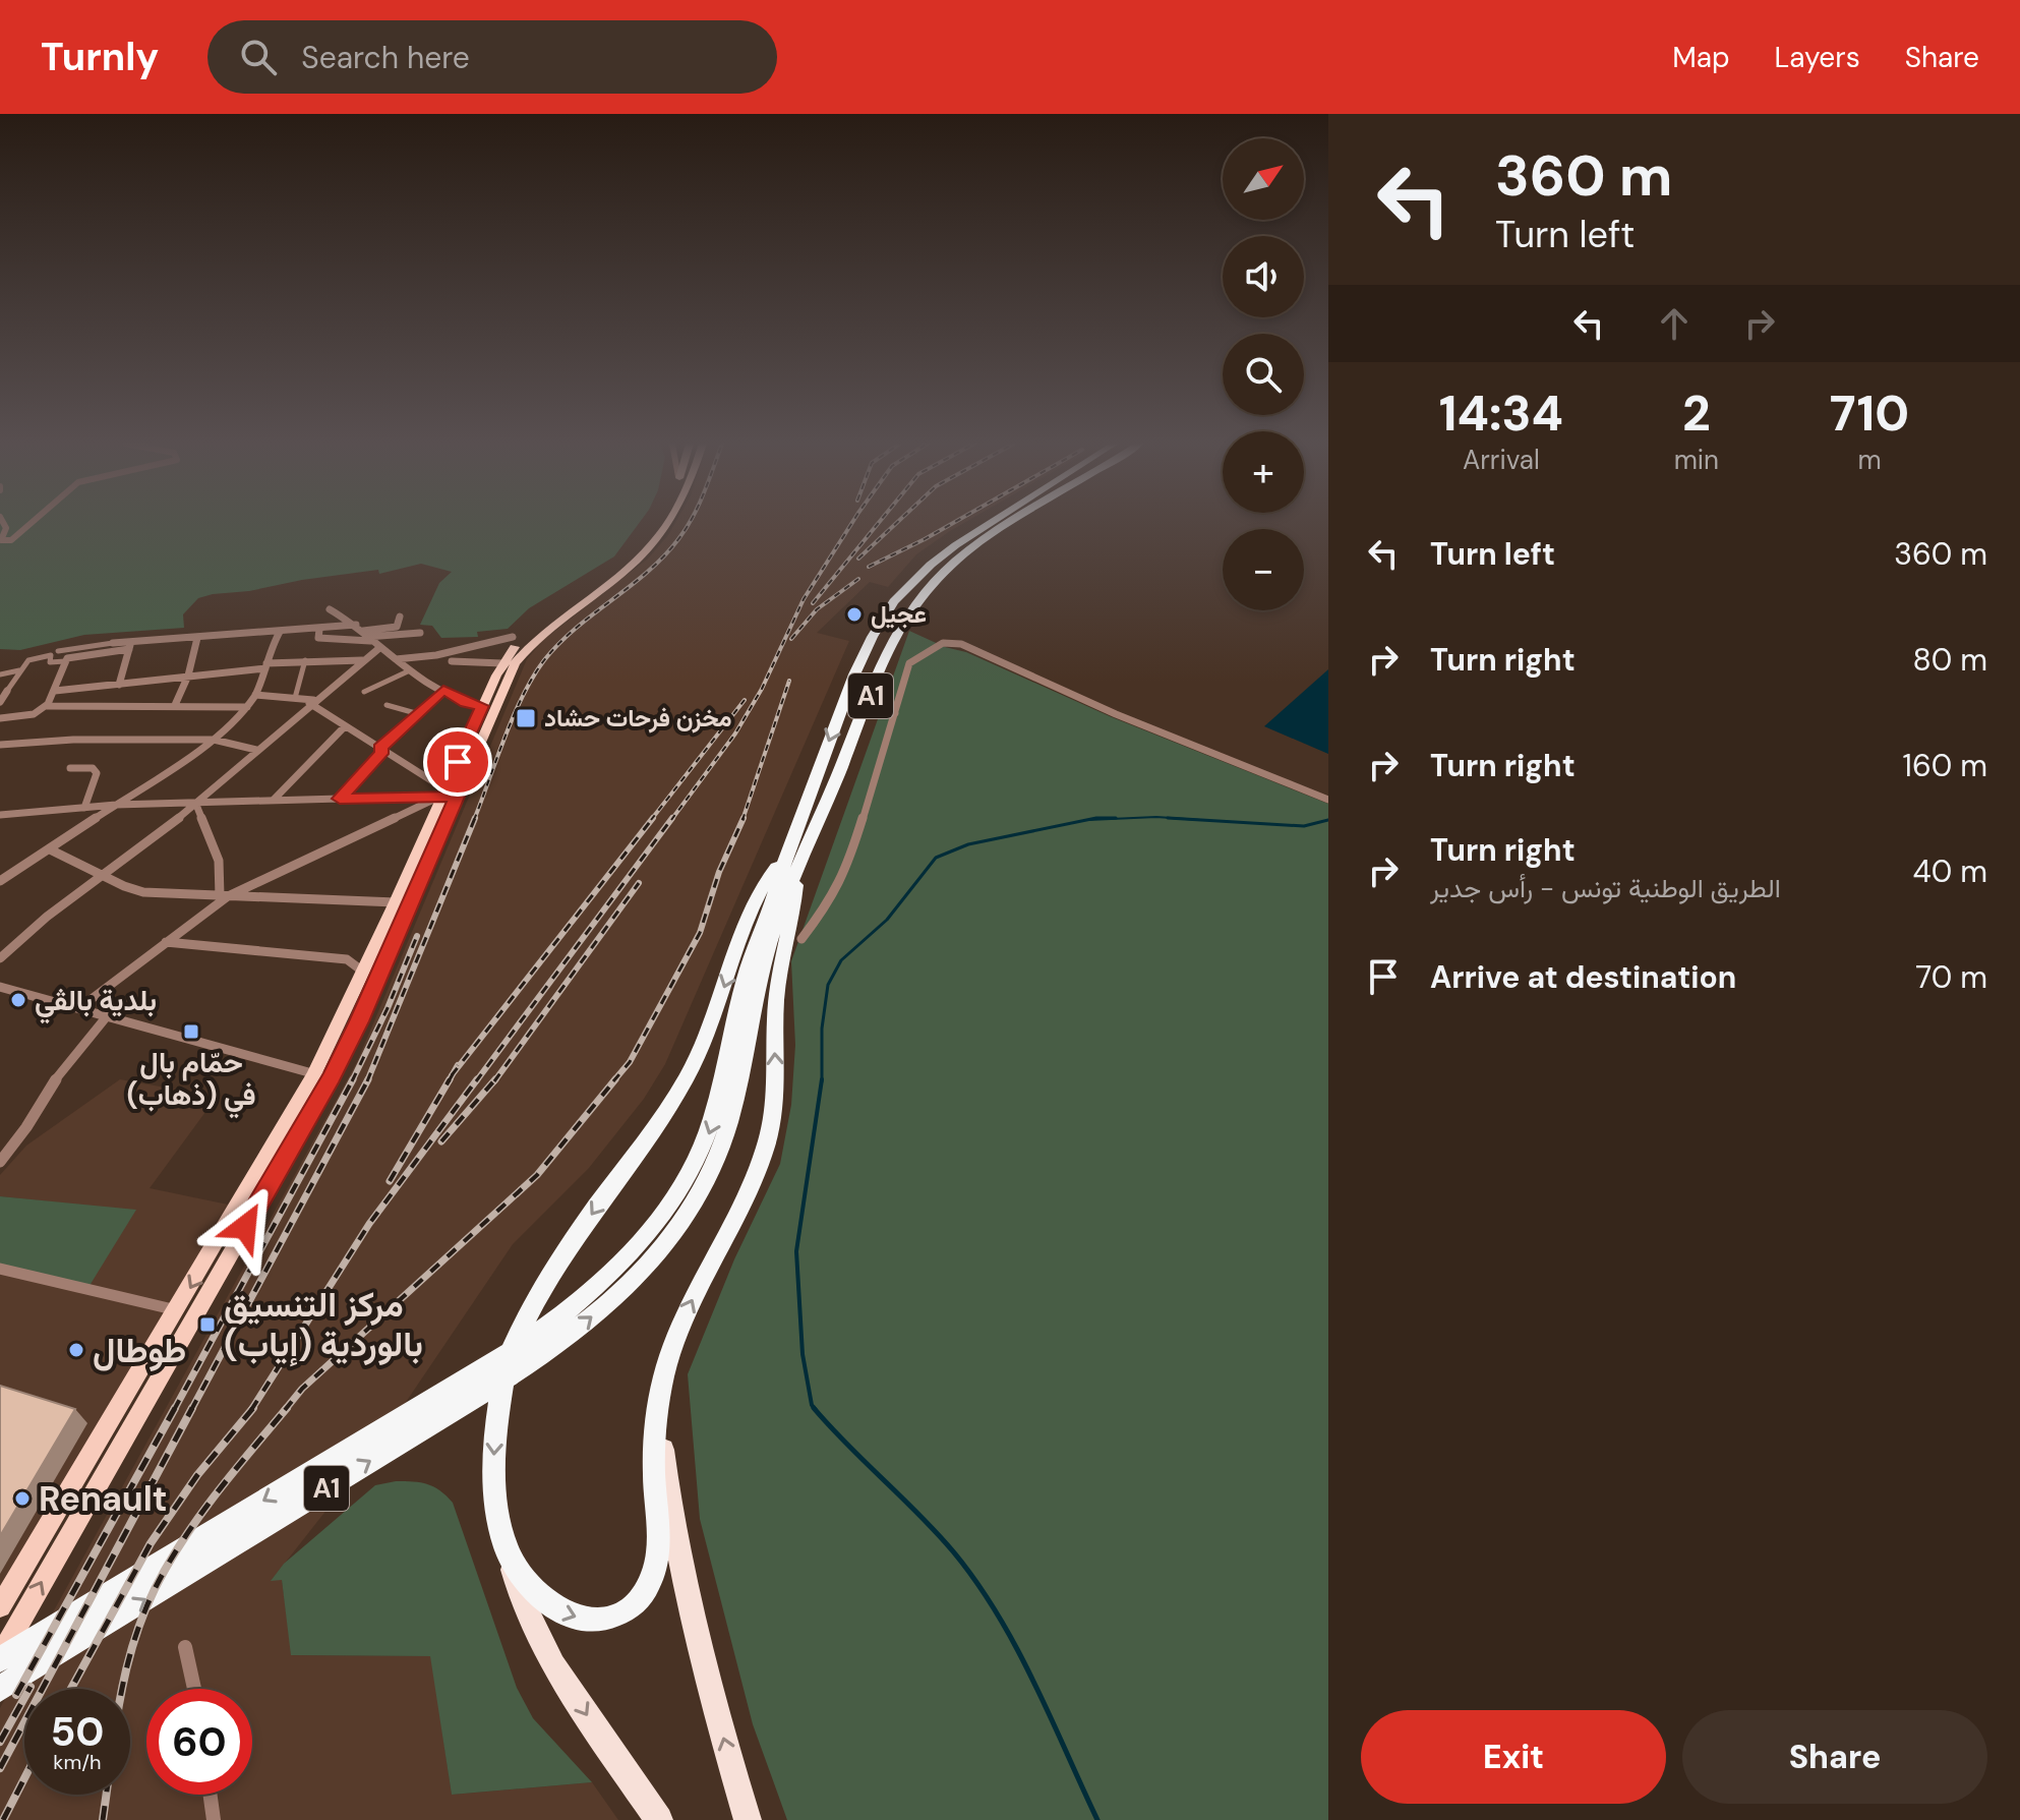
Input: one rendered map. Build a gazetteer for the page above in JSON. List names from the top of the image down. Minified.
{"streets":{"highway":["A1"]},"places":{"other":["عجيل","بلدية بالڤي","طوطال","Renault"],"transit":["مخزن فرحات حشاد","حمّام بال في (ذهاب)","مركز التنسيق بالوردية (إياب)"]},"north":"top right","page":{"header":"Turnly","search":"Search here","nav":["Map","Layers","Share"],"turn":["360 m","Turn left"],"map_buttons":["+","−"],"eta":["14:34","Arrival","2","min","710","m"],"list":[{"name":"Turn left","value":"360 m"},{"name":"Turn right","value":"80 m"},{"name":"Turn right","value":"160 m"},{"name":"Turn right","note":"الطريق الوطنية تونس - رأس جدير","value":"40 m"},{"name":"Arrive at destination","value":"70 m"}],"speed":"50 km/h","limit":"60","buttons":["Exit","Share"]}}
